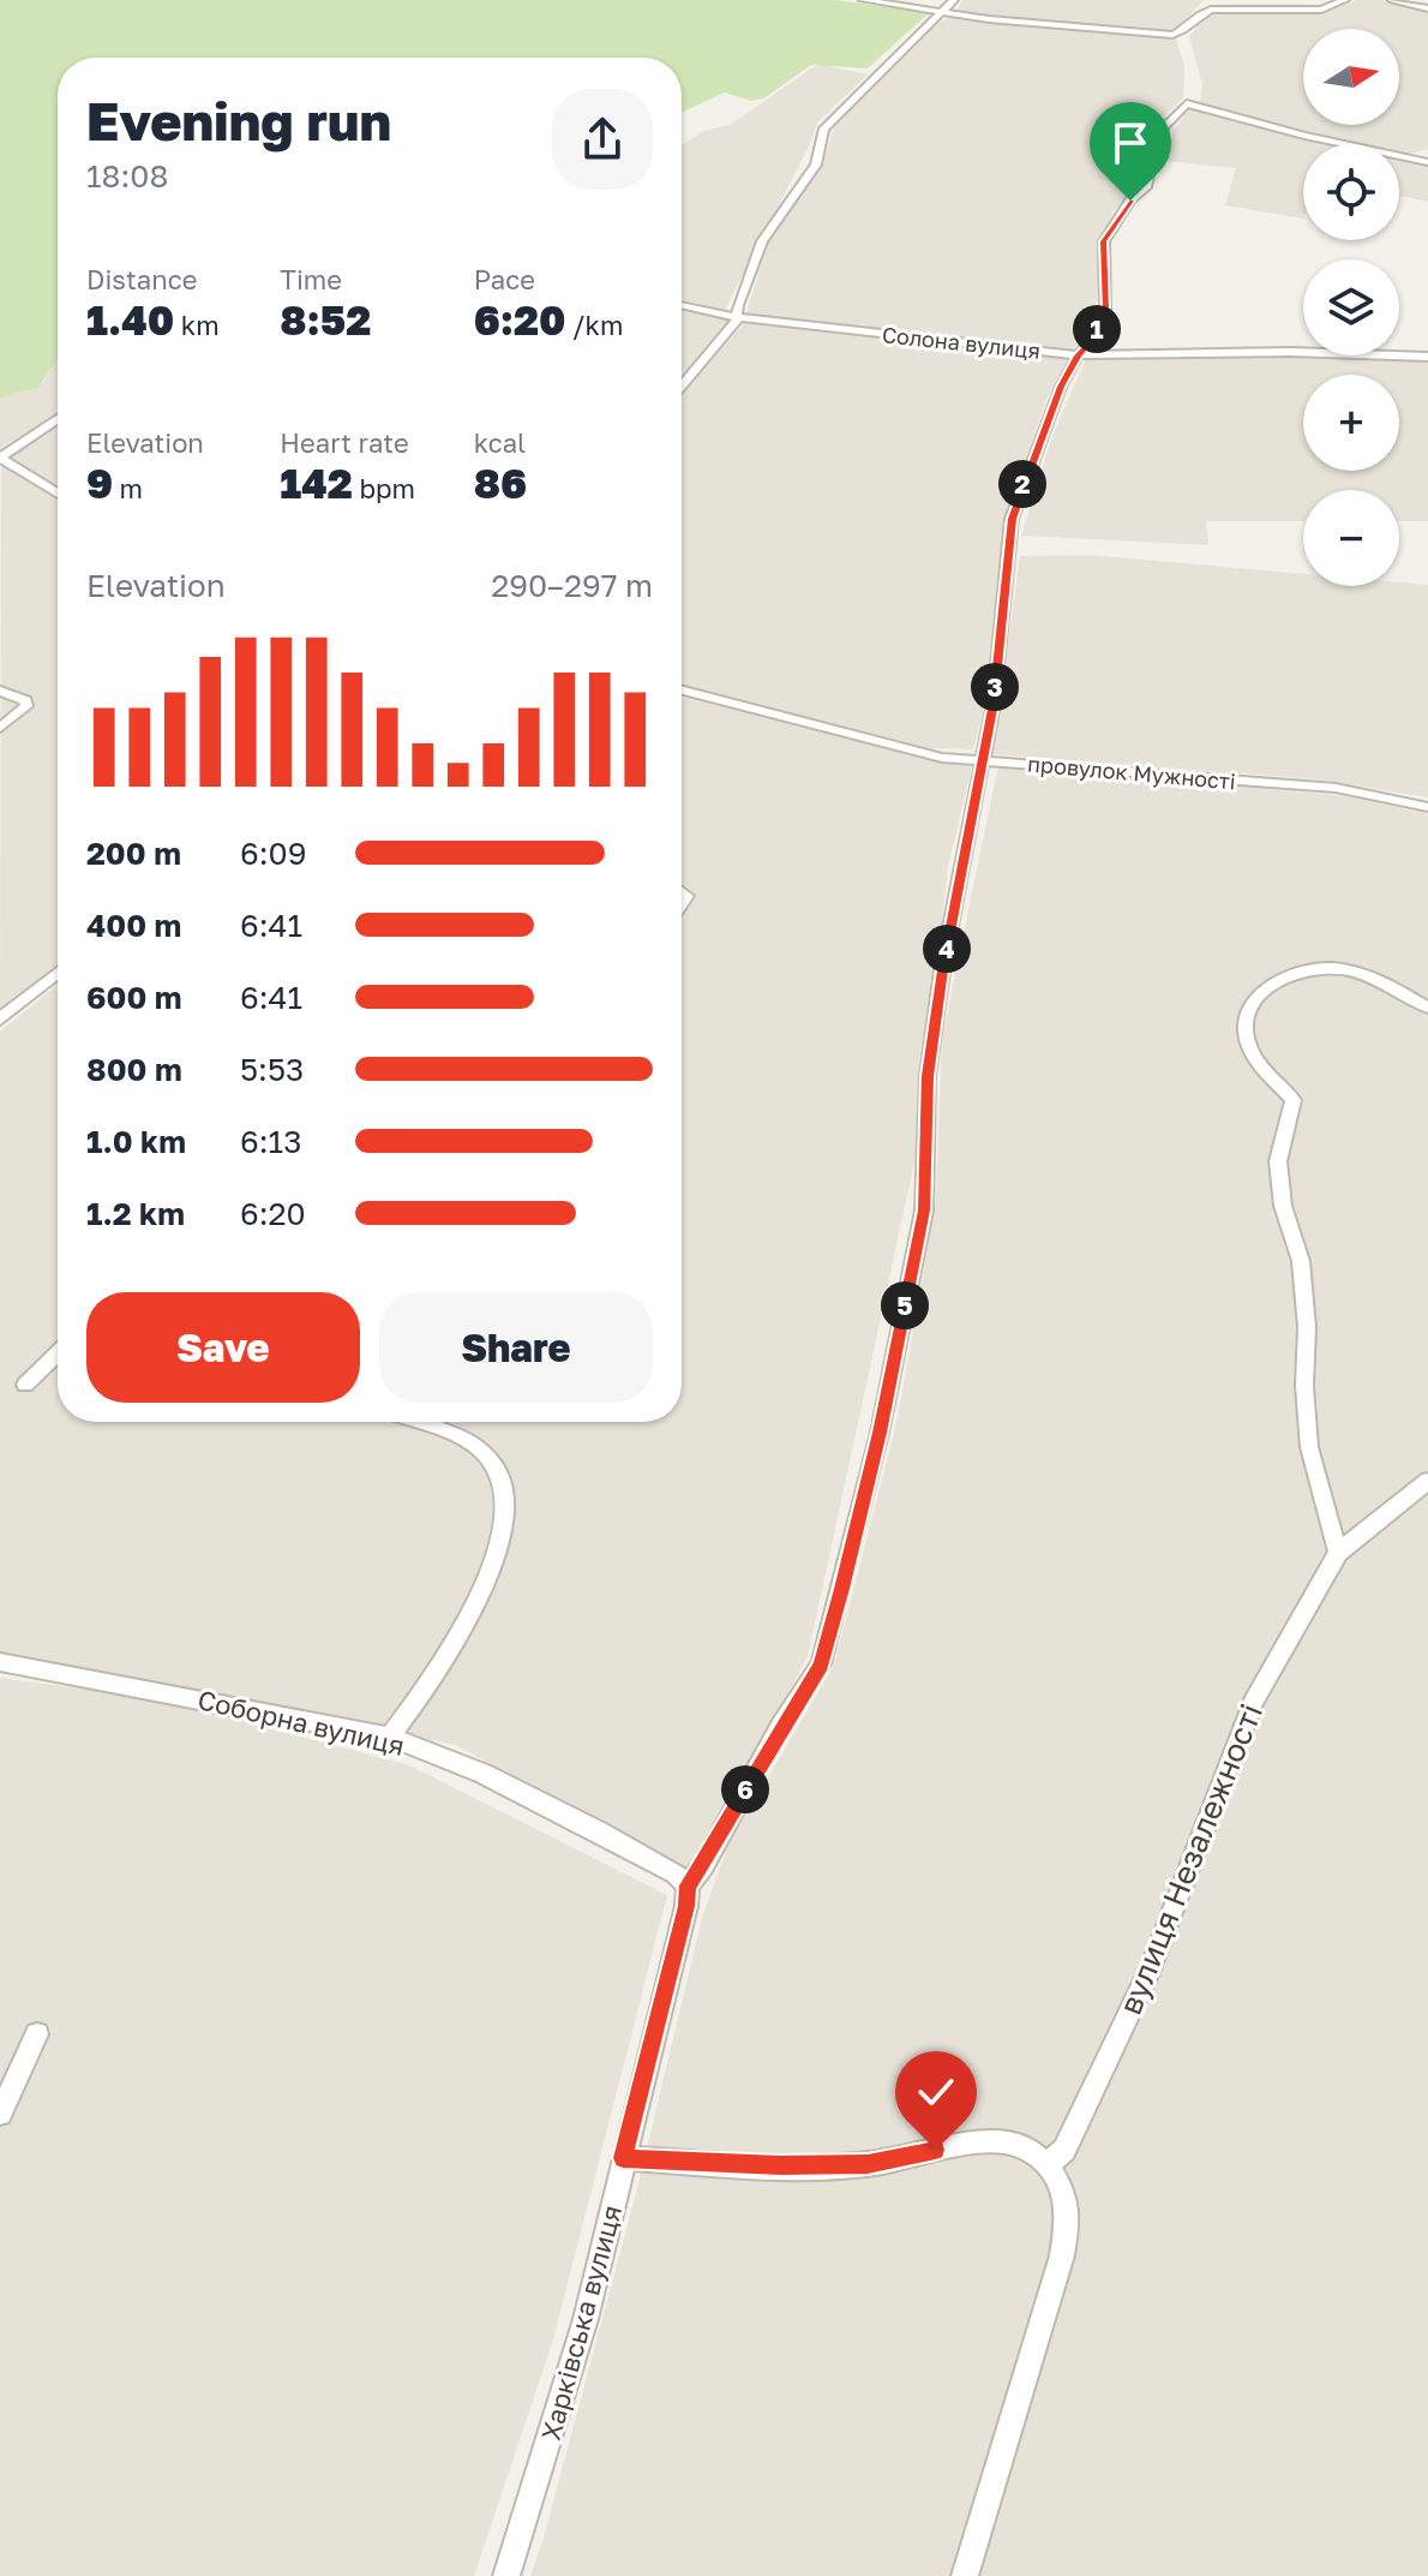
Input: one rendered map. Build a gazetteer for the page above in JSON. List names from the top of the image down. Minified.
{"streets":{"street":["Солона вулиця","провулок Мужності","Соборна вулиця","вулиця Незалежності","Харківська вулиця"]},"crossings":[["Солона вулиця","Харківська вулиця"],["провулок Мужності","Харківська вулиця"],["Соборна вулиця","Харківська вулиця"]],"north":"right","page":{"map_buttons":["+","−"],"heading":["Evening run","18:08"],"stats":[["Distance","1.40 km"],["Time","8:52"],["Pace","6:20 /km"],["Elevation","9 m"],["Heart rate","142 bpm"],["kcal","86"]],"pins":["1","2","3","4","5","6"],"chart":["Elevation","290–297 m"],"list":[{"name":"200 m","note":"6:09"},{"name":"400 m","note":"6:41"},{"name":"600 m","note":"6:41"},{"name":"800 m","note":"5:53"},{"name":"1.0 km","note":"6:13"},{"name":"1.2 km","note":"6:20"}],"buttons":["Save","Share"]}}
